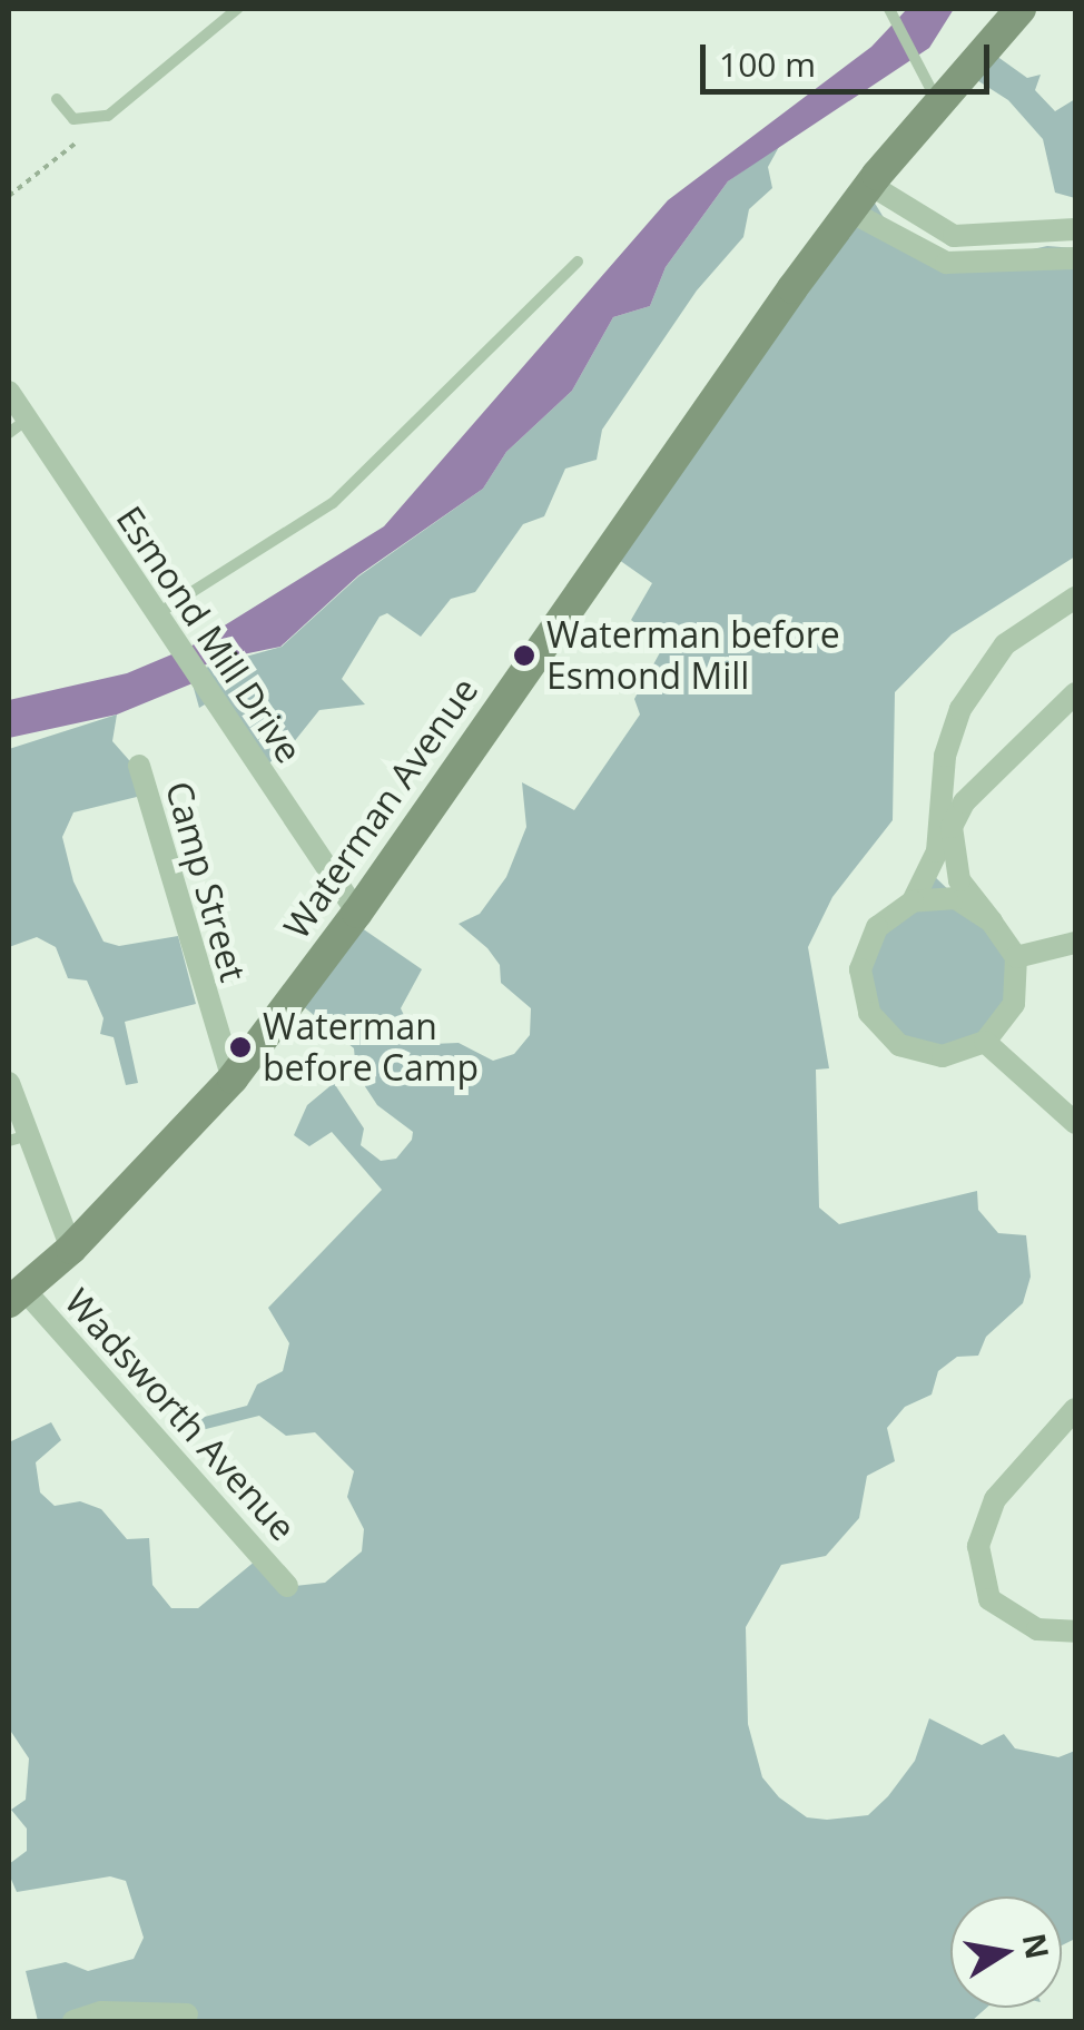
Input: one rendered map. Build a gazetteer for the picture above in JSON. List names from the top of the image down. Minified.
{"streets":{"main road":["Waterman Avenue"],"street":["Esmond Mill Drive","Camp Street","Wadsworth Avenue"]},"crossings":[["Esmond Mill Drive","Waterman Avenue"],["Waterman Avenue","Camp Street"],["Waterman Avenue","Wadsworth Avenue"]],"places":["Waterman before Esmond Mill","Waterman before Camp"],"scale_bar":"100 m","north":"right"}
